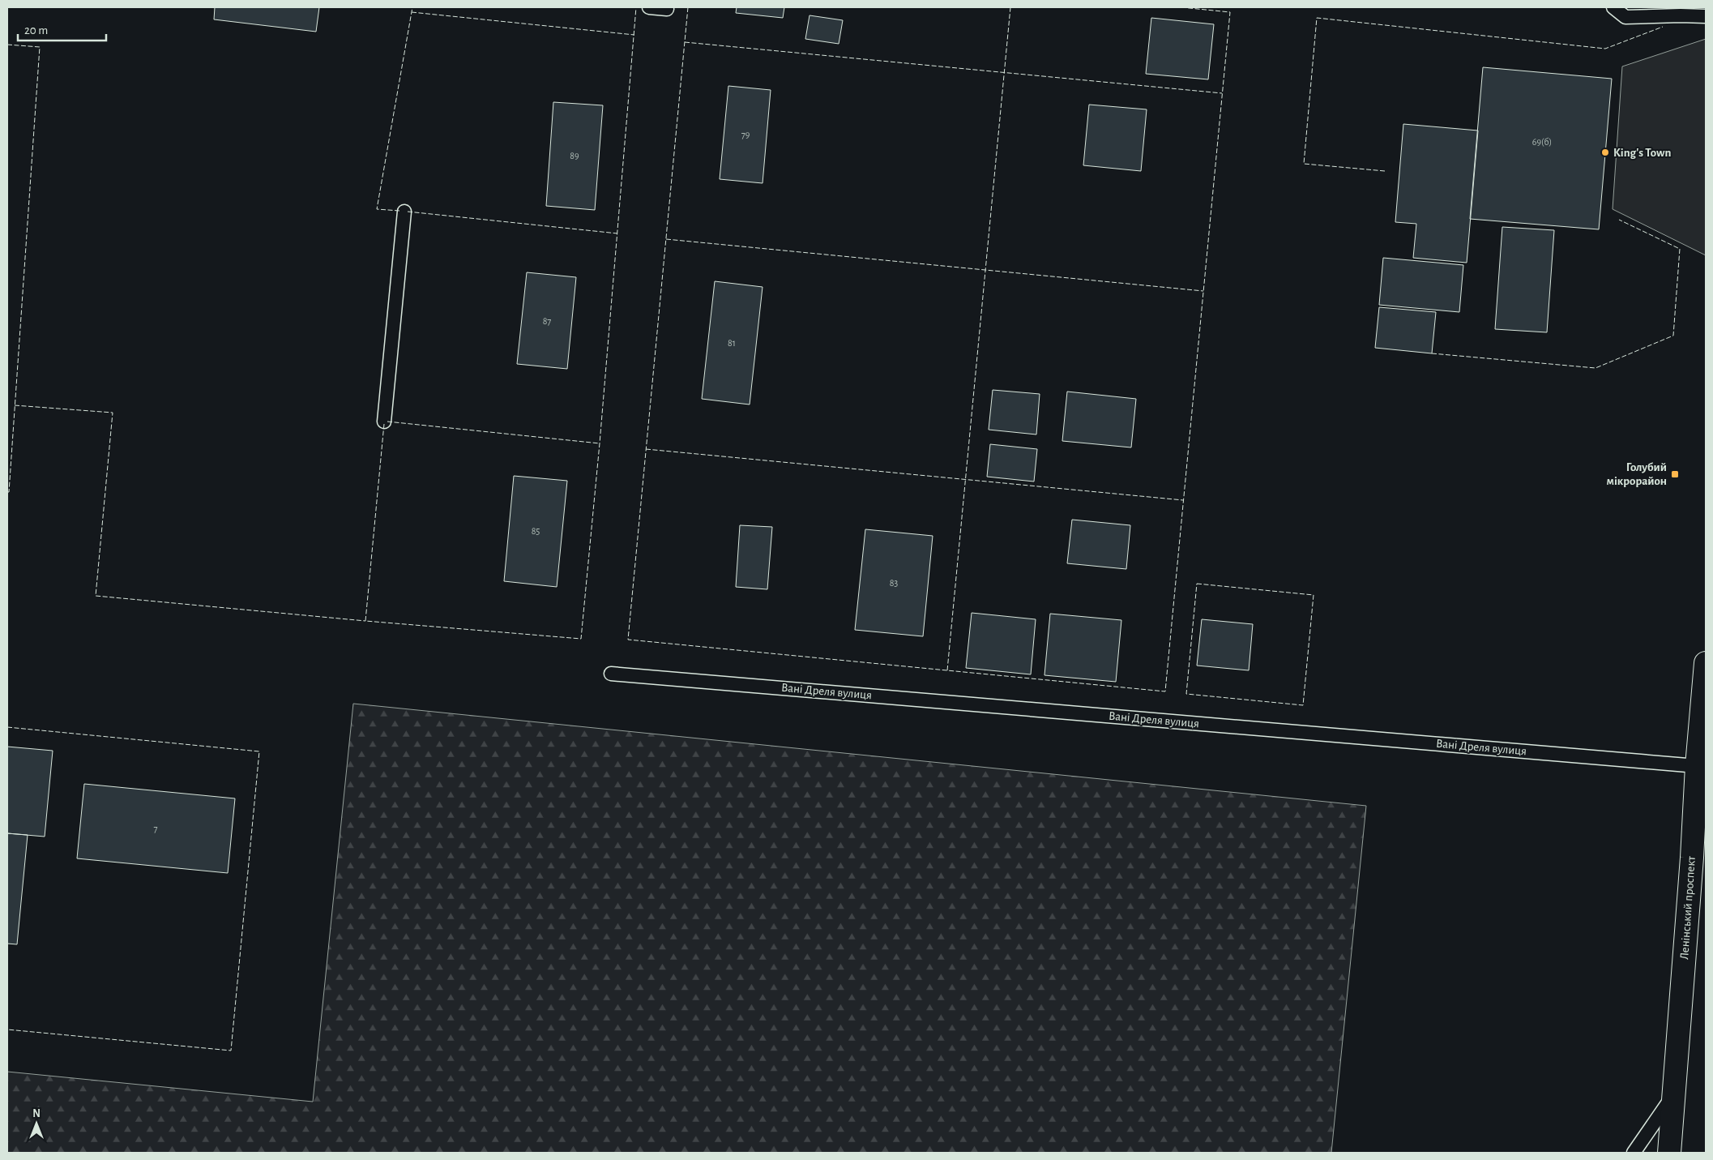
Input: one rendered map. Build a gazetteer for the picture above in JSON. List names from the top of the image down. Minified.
{"streets":{"main road":["Ленінський проспект"],"lane":["Вані Дреля вулиця"]},"crossings":[["Вані Дреля вулиця","Ленінський проспект"]],"places":{"other":["King's Town"],"transit":["Голубий мікрорайон"]},"house_numbers":["79","69(б)","89","87","81","85","83","7"],"scale_bar":"20 m","north":"top"}
